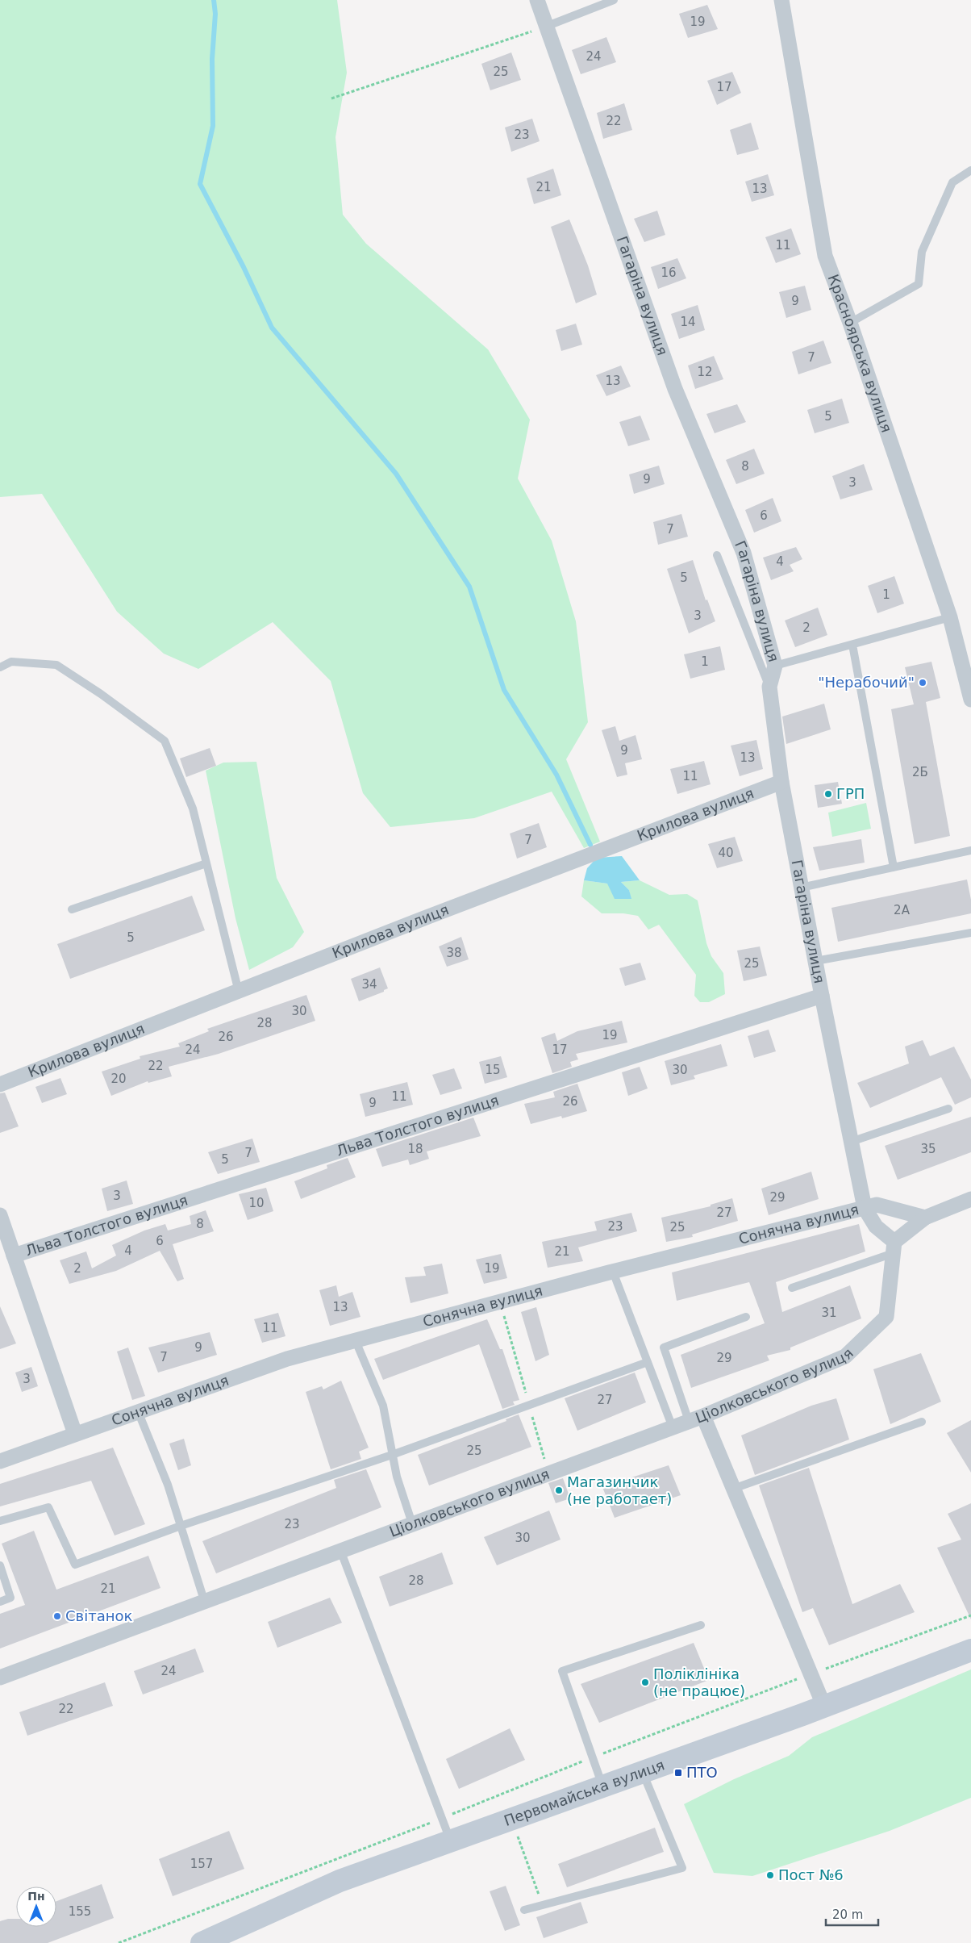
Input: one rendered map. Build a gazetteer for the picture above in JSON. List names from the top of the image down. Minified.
{"streets":{"street":["Гагаріна вулиця","Красноярська вулиця","Крилова вулиця","Льва Толстого вулиця","Сонячна вулиця","Ціолковського вулиця","Первомайська вулиця"]},"crossings":[["Гагаріна вулиця","Крилова вулиця"],["Гагаріна вулиця","Льва Толстого вулиця"],["Гагаріна вулиця","Сонячна вулиця"],["Гагаріна вулиця","Ціолковського вулиця"]],"places":{"other":["\"Нерабочий\"","ГРП","Магазинчик (не работает)","Світанок","Поліклініка (не працює)","Пост №6"],"transit":["ПТО"]},"house_numbers":["19","24","25","17","22","23","21","13","11","16","9","14","7","12","13","5","8","9","3","6","7","4","5","1","3","2","1","9","13","2Б","11","7","40","2А","5","38","25","34","30","28","19","26","24","17","22","15","30","20","11","26","9","18","35","7","5","3","29","10","27","8","23","25","6","4","21","2","19","13","31","11","9","7","29","3","27","25","23","30","28","21","24","22","157","155"],"scale_bar":"20 m","north":"top"}
